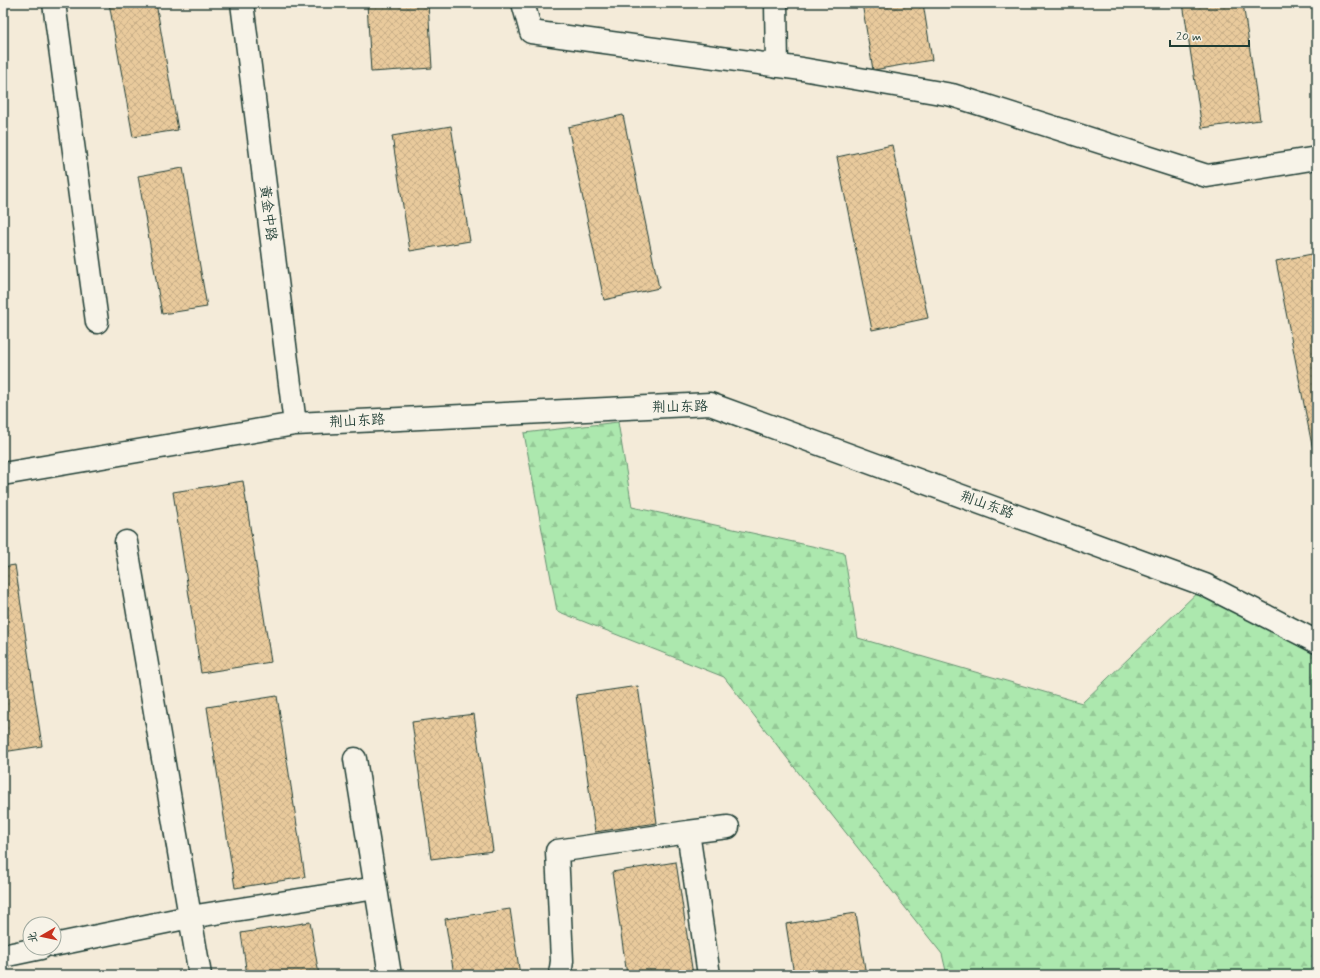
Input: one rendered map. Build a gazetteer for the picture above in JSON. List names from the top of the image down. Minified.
{"streets":{"street":["黄金中路","荆山东路"]},"crossings":[["黄金中路","荆山东路"]],"scale_bar":"20 m","north":"left"}
